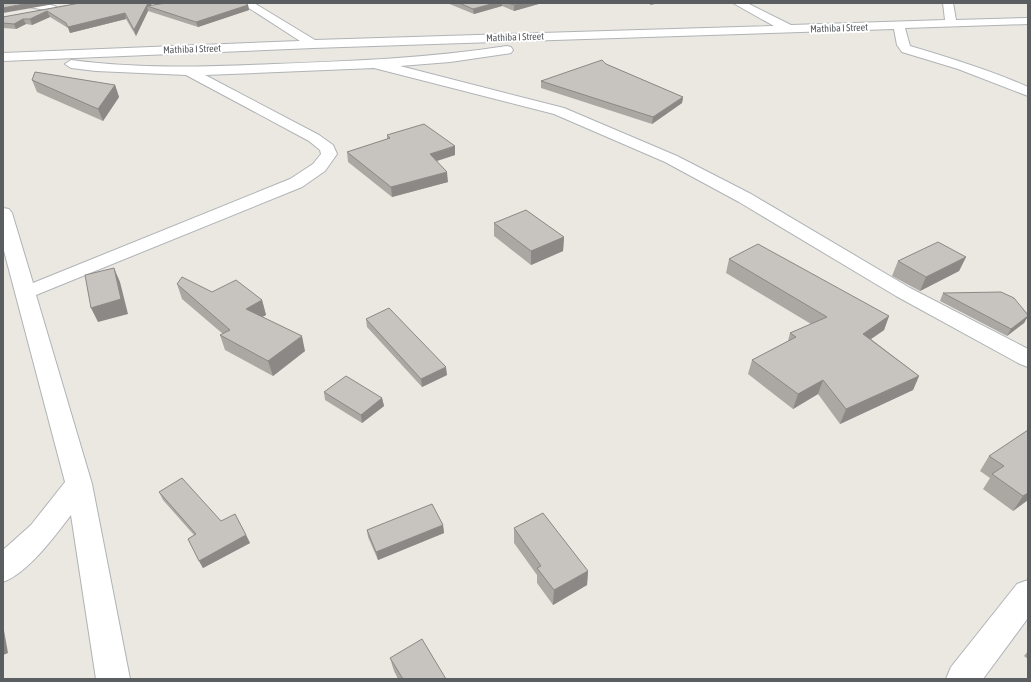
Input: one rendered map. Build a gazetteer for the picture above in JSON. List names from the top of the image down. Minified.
{"streets":{"street":["Mathiba I Street"]}}
